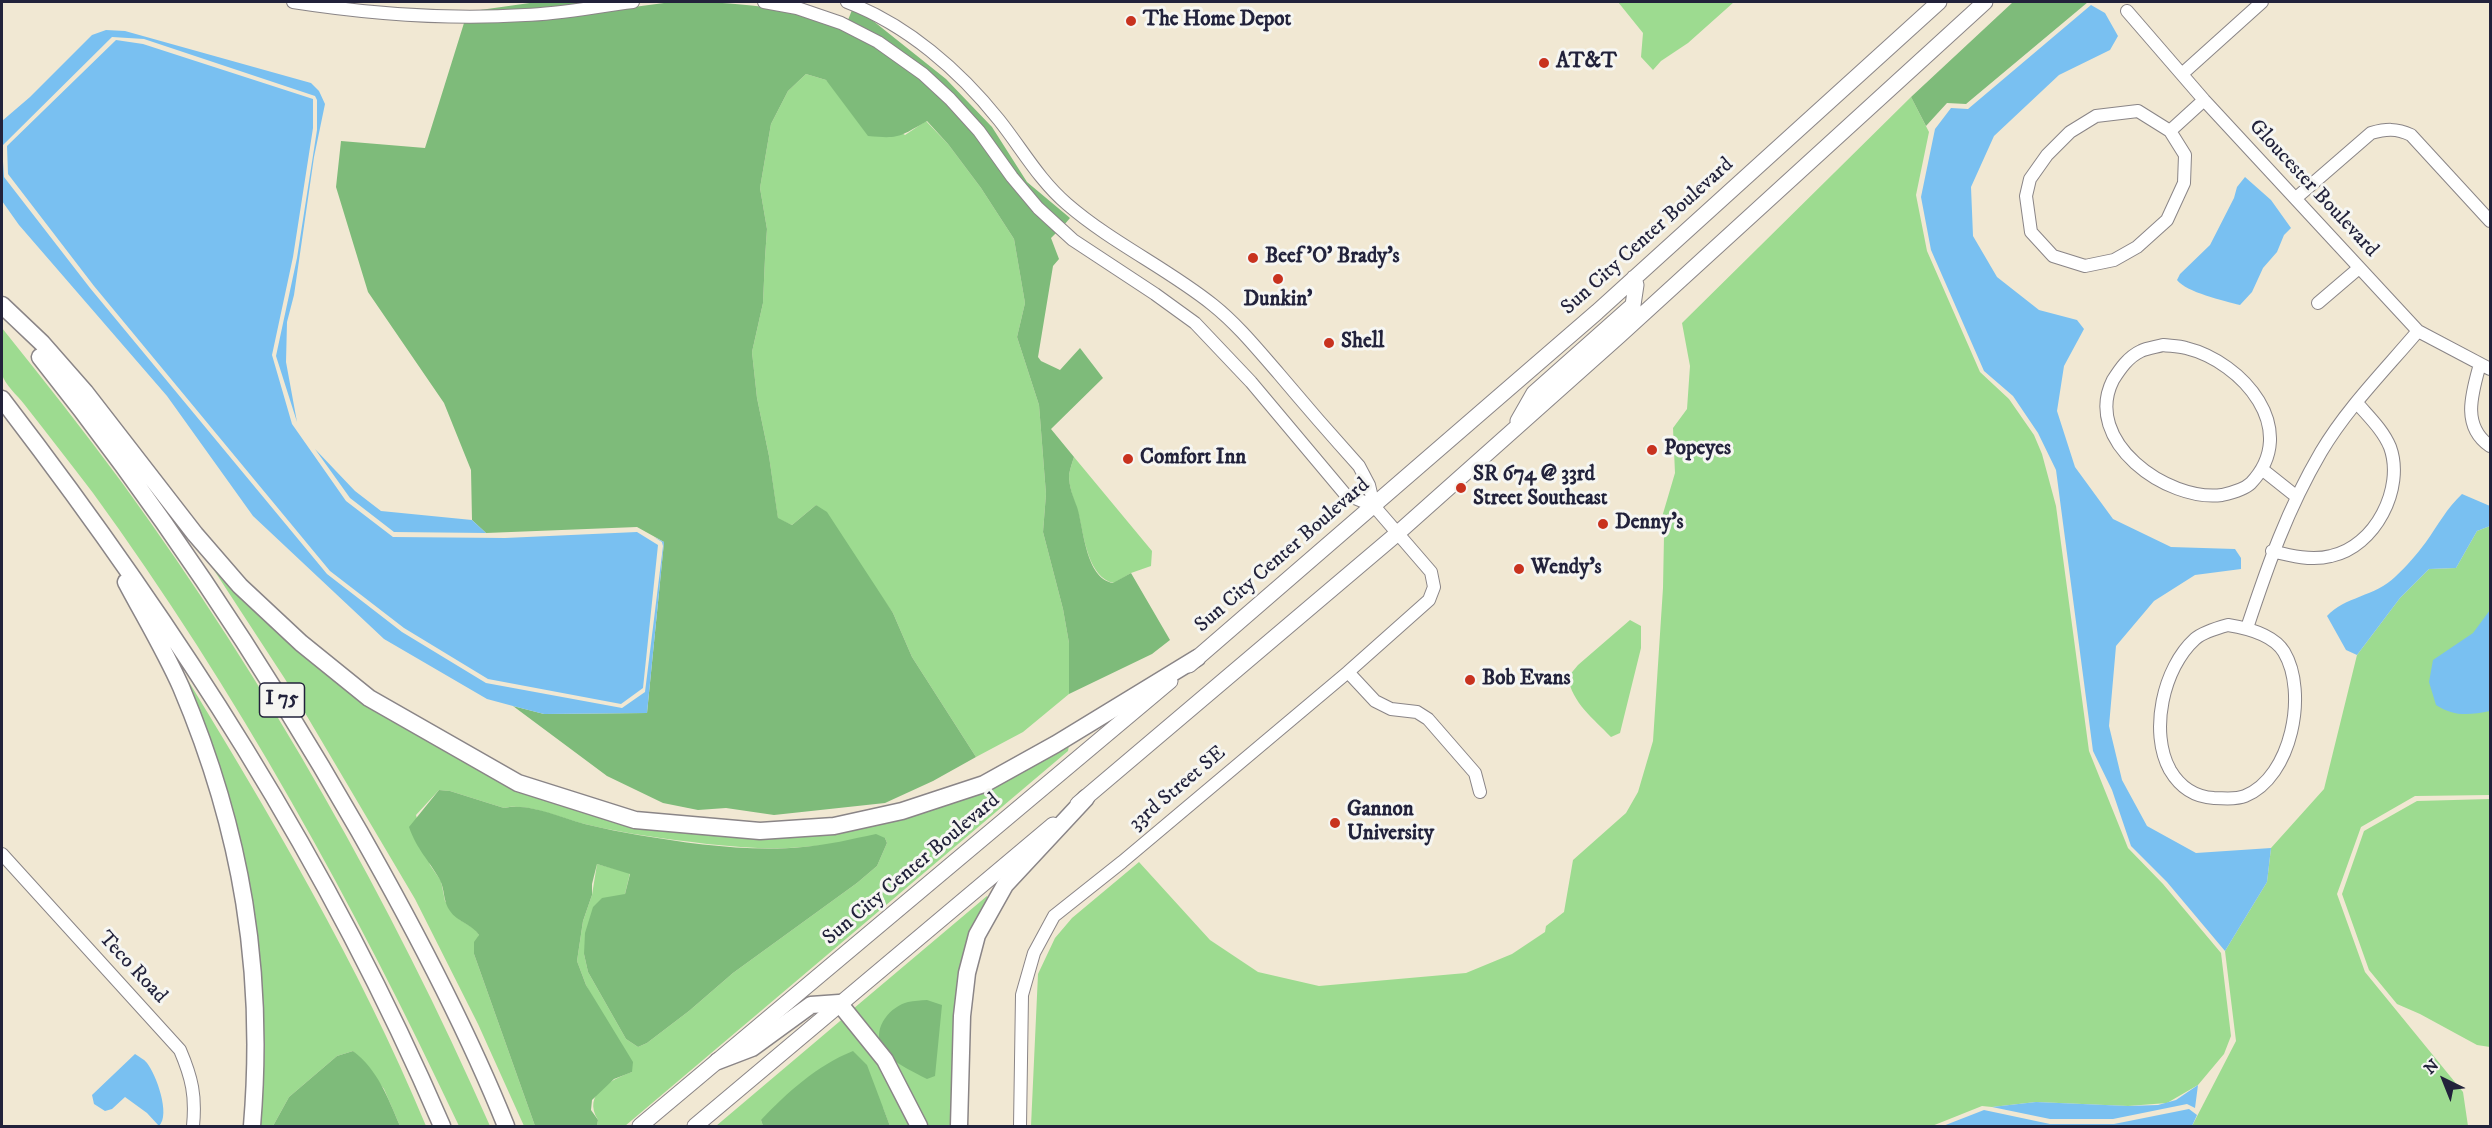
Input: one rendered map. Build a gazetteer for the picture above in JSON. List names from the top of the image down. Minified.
{"streets":{"highway":["I 75"],"main road":["Sun City Center Boulevard"],"street":["Gloucester Boulevard","33rd Street SE","Teco Road"]},"crossings":[["Sun City Center Boulevard","33rd Street SE"]],"places":["The Home Depot","AT&T","Beef 'O' Brady's","Dunkin'","Shell","Popeyes","Comfort Inn","SR 674 @ 33rd Street Southeast","Denny's","Wendy's","Bob Evans","Gannon University"],"north":"top left"}
